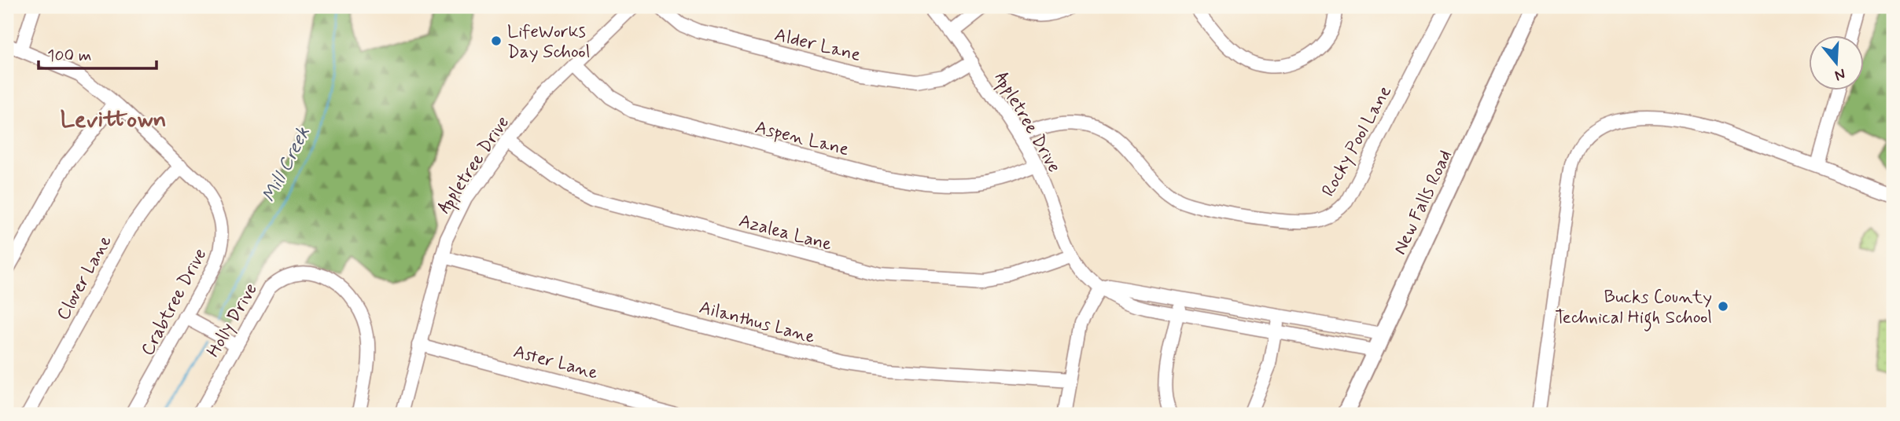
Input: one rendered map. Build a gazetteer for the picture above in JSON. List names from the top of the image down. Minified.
{"streets":{"main road":["New Falls Road"],"street":["Alder Lane","Appletree Drive","Aspen Lane","Rocky Pool Lane","Azalea Lane","Clover Lane","Crabtree Drive","Holly Drive","Ailanthus Lane","Aster Lane"]},"crossings":[["Alder Lane","Appletree Drive"],["Appletree Drive","Aspen Lane"],["Appletree Drive","Rocky Pool Lane"],["Appletree Drive","New Falls Road"],["Appletree Drive","Azalea Lane"],["Appletree Drive","Ailanthus Lane"],["Appletree Drive","Aster Lane"],["Clover Lane","Crabtree Drive"]],"districts":["Levittown"],"water":["Mill Creek"],"places":["LifeWorks Day School","Bucks County Technical High School"],"scale_bar":"100 m","north":"bottom"}
